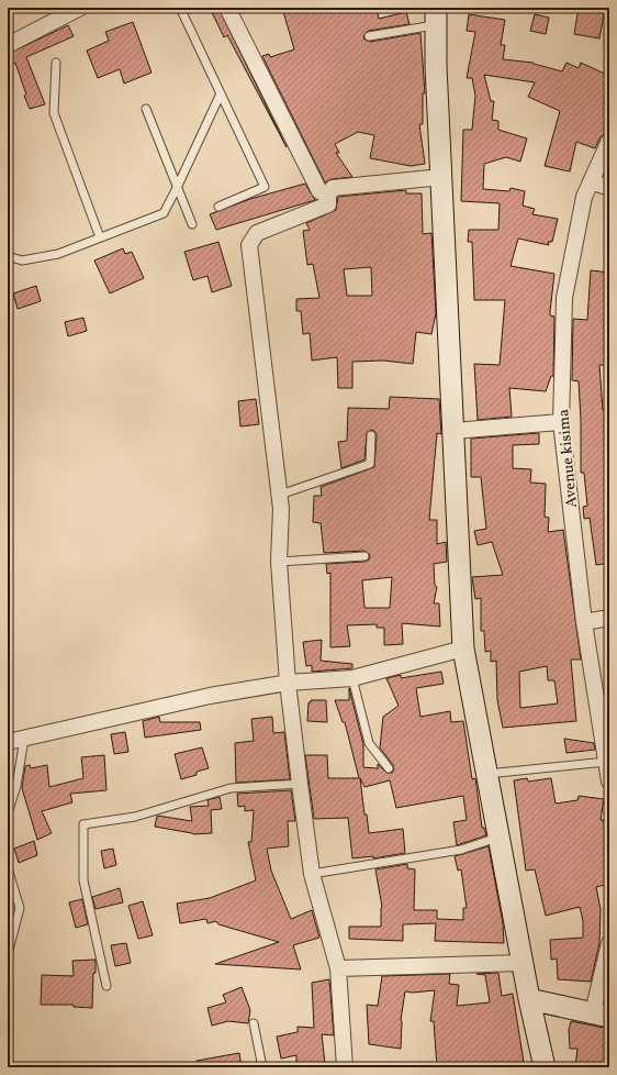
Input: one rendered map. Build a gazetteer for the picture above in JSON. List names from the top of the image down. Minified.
{"streets":{"street":["Avenue kisima"]}}
